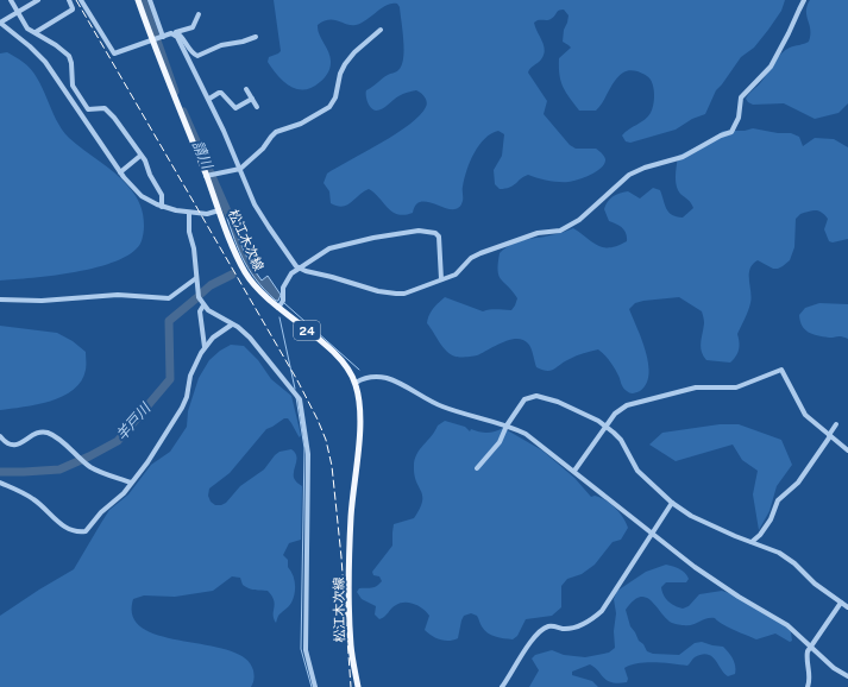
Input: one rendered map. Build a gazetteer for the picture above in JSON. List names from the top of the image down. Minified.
{"streets":{"main road":["松江木次線","24"]},"water":["請川","羊戸川"]}
